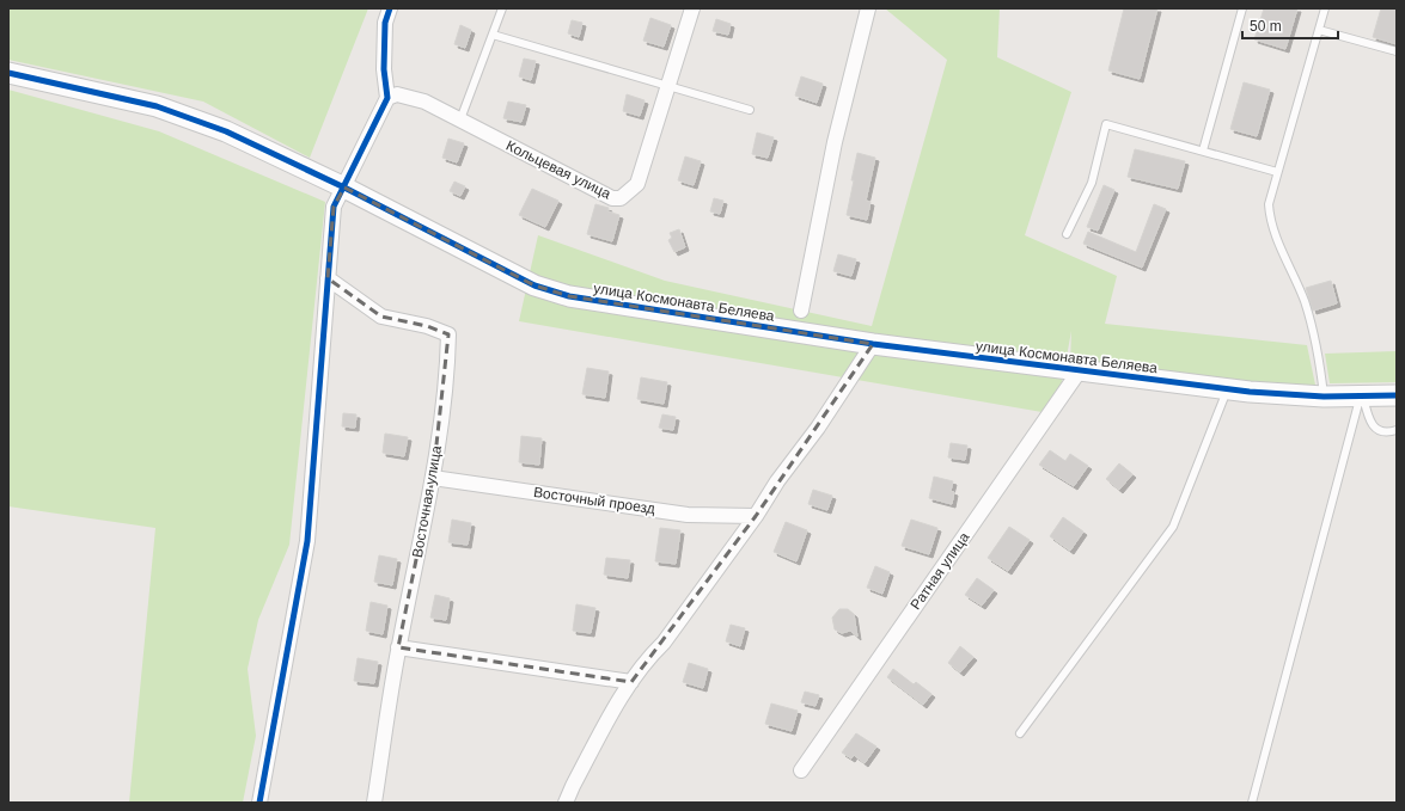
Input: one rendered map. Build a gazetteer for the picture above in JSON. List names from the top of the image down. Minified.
{"streets":{"street":["Кольцевая улица","улица Космонавта Беляева","Восточный проезд","Восточная улица","Ратная улица"]},"crossings":[["улица Космонавта Беляева","Ратная улица"],["Восточный проезд","Восточная улица"]],"scale_bar":"50 m"}
